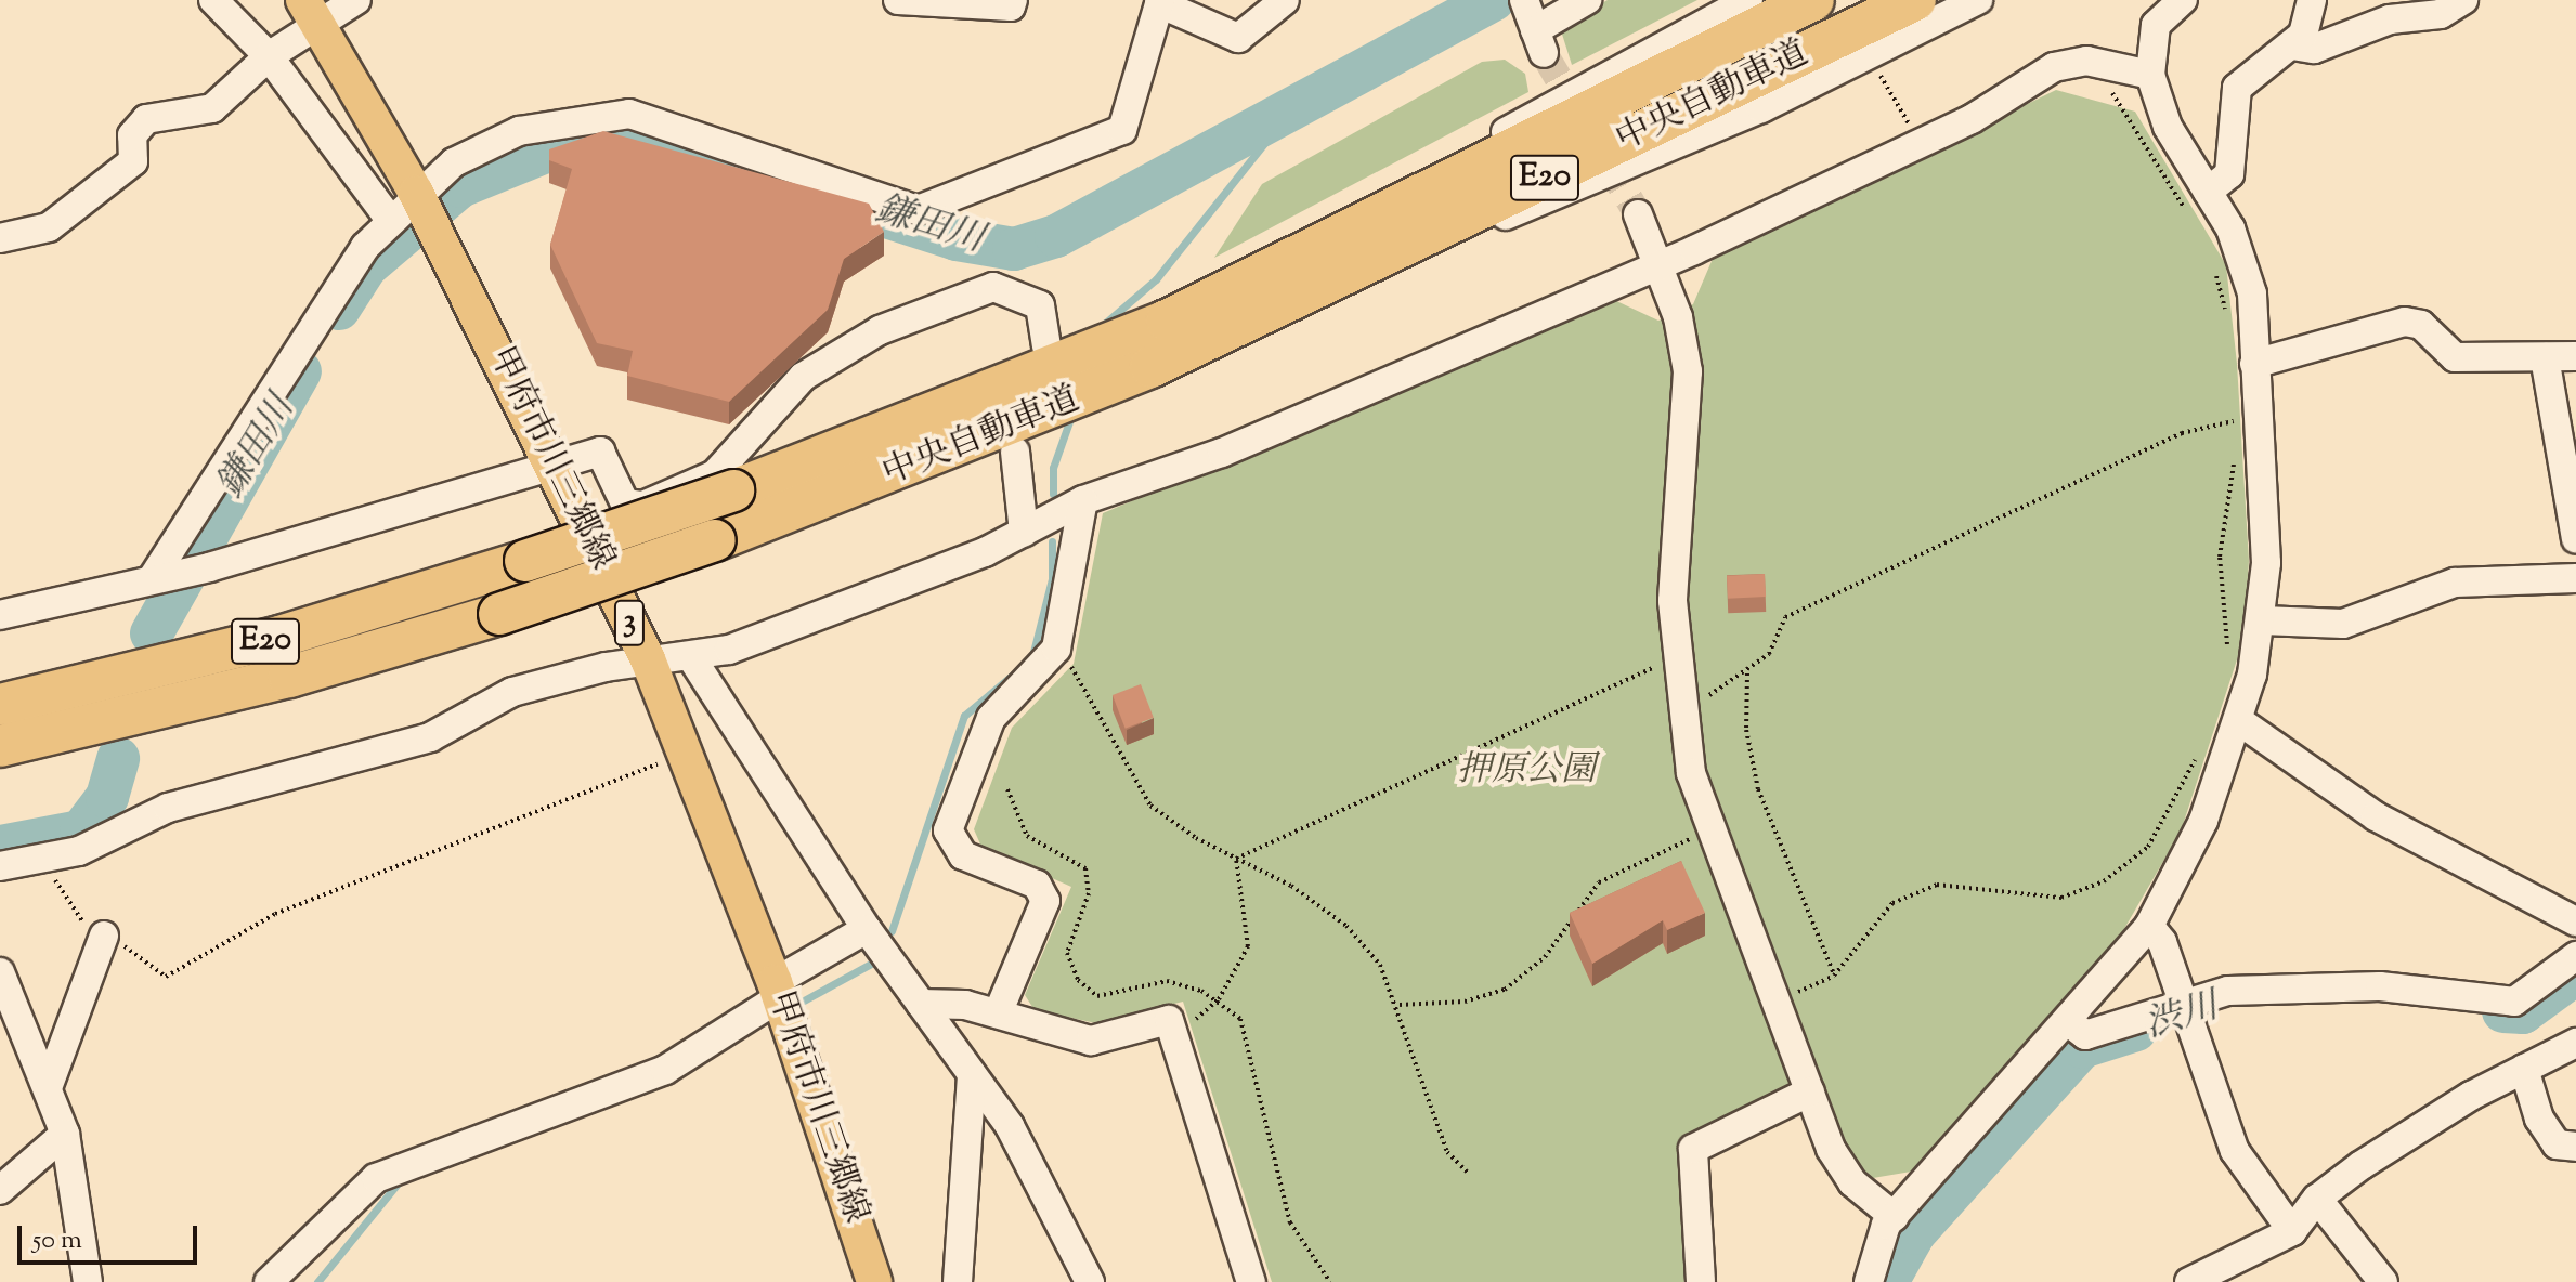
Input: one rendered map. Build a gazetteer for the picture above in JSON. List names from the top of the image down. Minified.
{"streets":{"highway":["中央自動車道","E20"],"main road":["甲府市川三郷線","3"]},"water":["鎌田川","渋川"],"parks":["押原公園"],"scale_bar":"50 m"}
